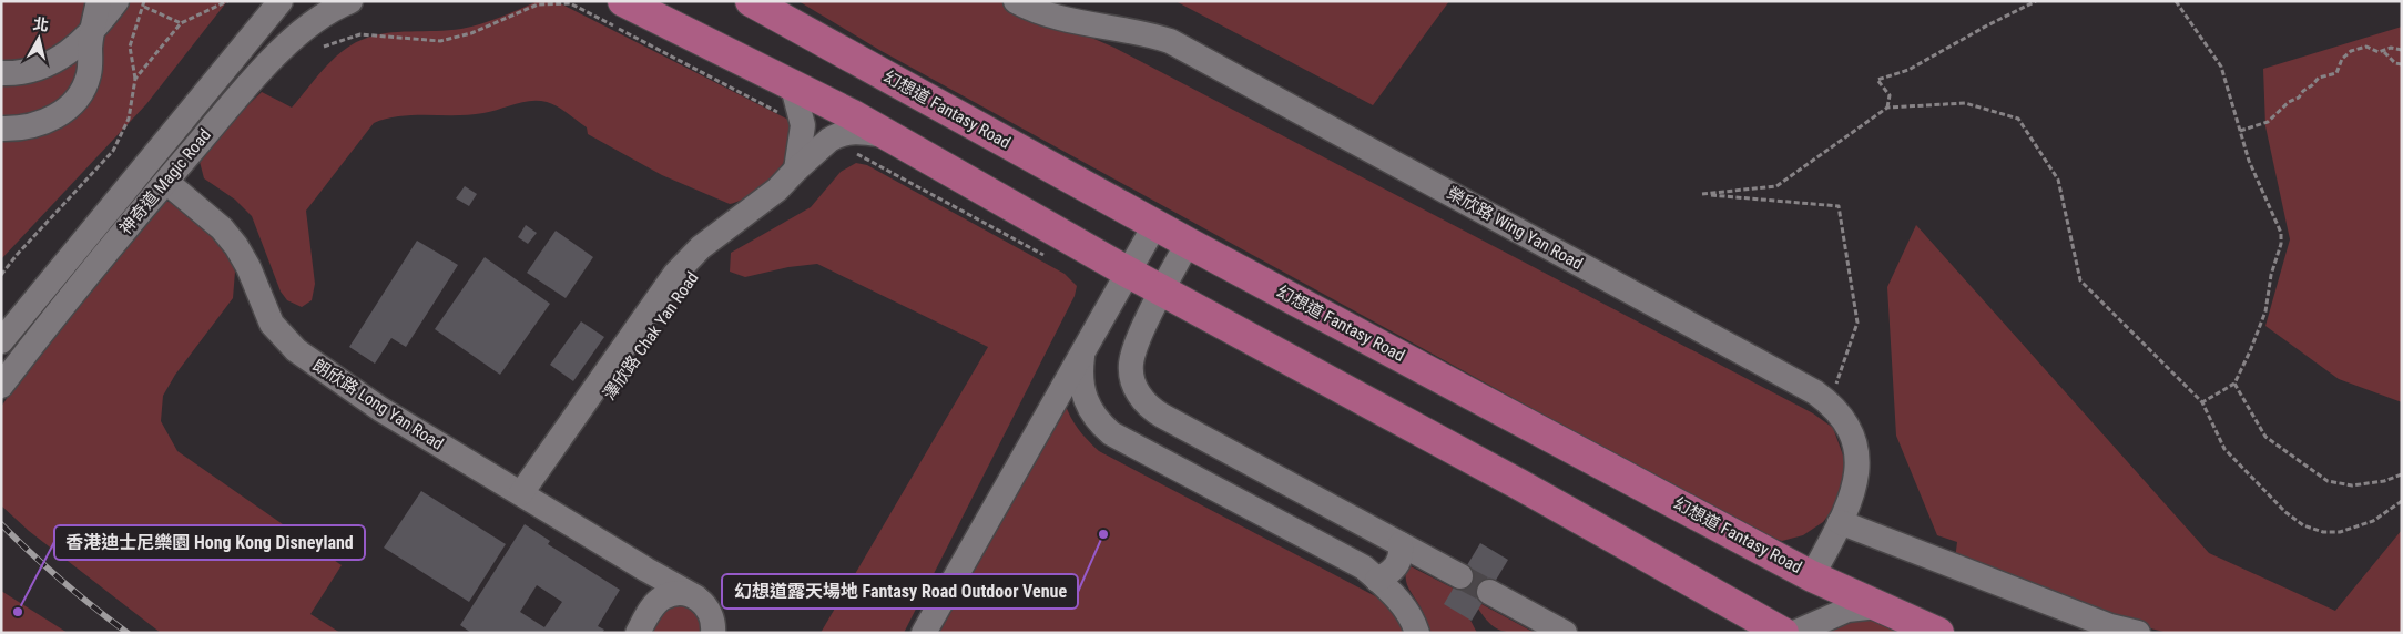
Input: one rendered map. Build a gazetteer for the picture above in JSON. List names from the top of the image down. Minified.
{"streets":{"main road":["幻想道 Fantasy Road"],"street":["神奇道 Magic Road","榮欣路 Wing Yan Road","澤欣路 Chak Yan Road","朗欣路 Long Yan Road"]},"crossings":[["幻想道 Fantasy Road","榮欣路 Wing Yan Road"],["神奇道 Magic Road","朗欣路 Long Yan Road"],["澤欣路 Chak Yan Road","朗欣路 Long Yan Road"]],"places":["幻想道露天場地 Fantasy Road Outdoor Venue","香港迪士尼樂園 Hong Kong Disneyland"],"north":"top"}
